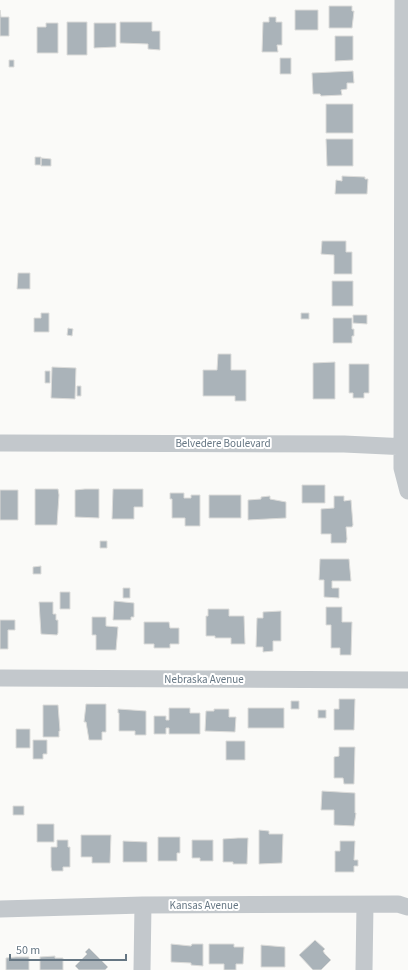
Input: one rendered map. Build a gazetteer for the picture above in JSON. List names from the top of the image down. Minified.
{"streets":{"street":["Belvedere Boulevard","Nebraska Avenue","Kansas Avenue"]},"scale_bar":"50 m"}
